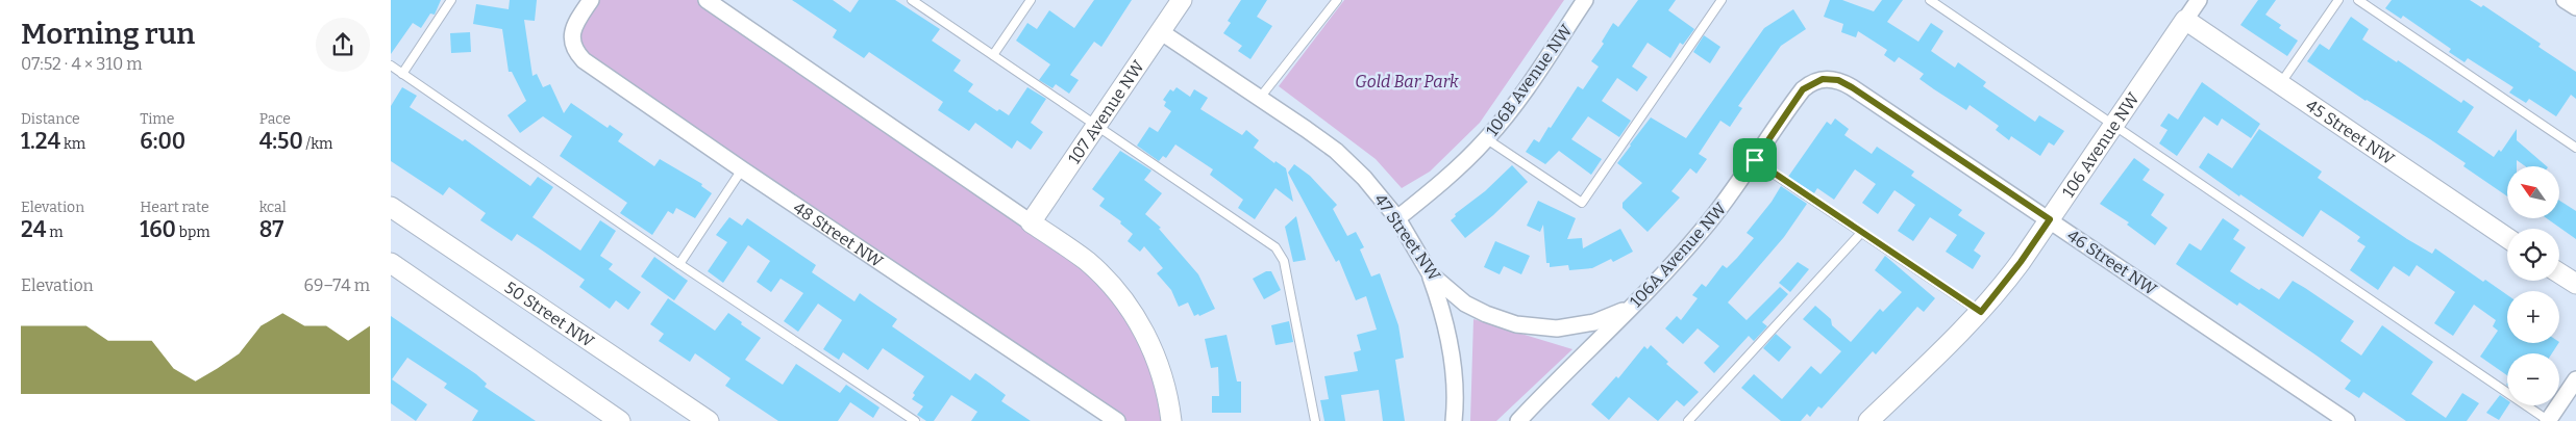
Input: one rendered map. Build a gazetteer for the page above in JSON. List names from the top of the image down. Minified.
{"streets":{"street":["106B Avenue NW","107 Avenue NW","45 Street NW","106 Avenue NW","48 Street NW","47 Street NW","106A Avenue NW","46 Street NW","50 Street NW"]},"crossings":[["106B Avenue NW","47 Street NW"],["107 Avenue NW","47 Street NW"],["45 Street NW","106 Avenue NW"],["106 Avenue NW","46 Street NW"],["47 Street NW","106A Avenue NW"],["106A Avenue NW","46 Street NW"]],"parks":["Gold Bar Park"],"north":"top left","page":{"heading":["Morning run","07:52 · 4 × 310 m"],"stats":[["Distance","1.24 km"],["Time","6:00"],["Pace","4:50 /km"],["Elevation","24 m"],["Heart rate","160 bpm"],["kcal","87"]],"map_buttons":["+","−"],"chart":["Elevation","69–74 m"]}}
